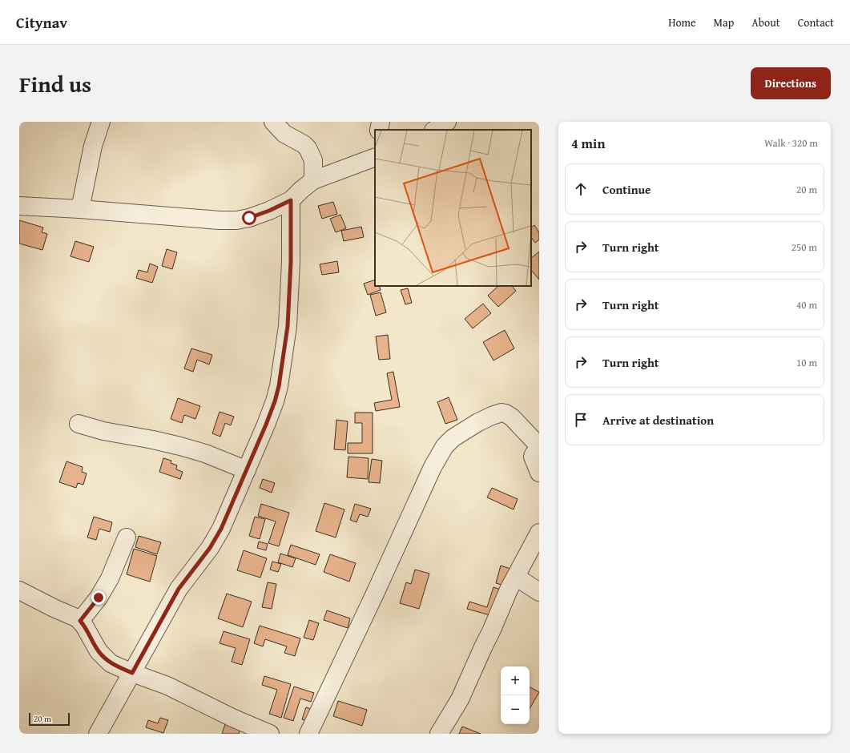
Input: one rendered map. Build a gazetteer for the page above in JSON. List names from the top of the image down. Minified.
{"scale_bar":"20 m","page":{"header":"Citynav","nav":["Home","Map","About","Contact"],"title":"Find us","buttons":"Directions","heading":["4 min","Walk · 320 m"],"list":[["Continue","20 m"],["Turn right","250 m"],["Turn right","40 m"],["Turn right","10 m"],"Arrive at destination"],"map_buttons":["+","−"],"scale":"20 m"}}
